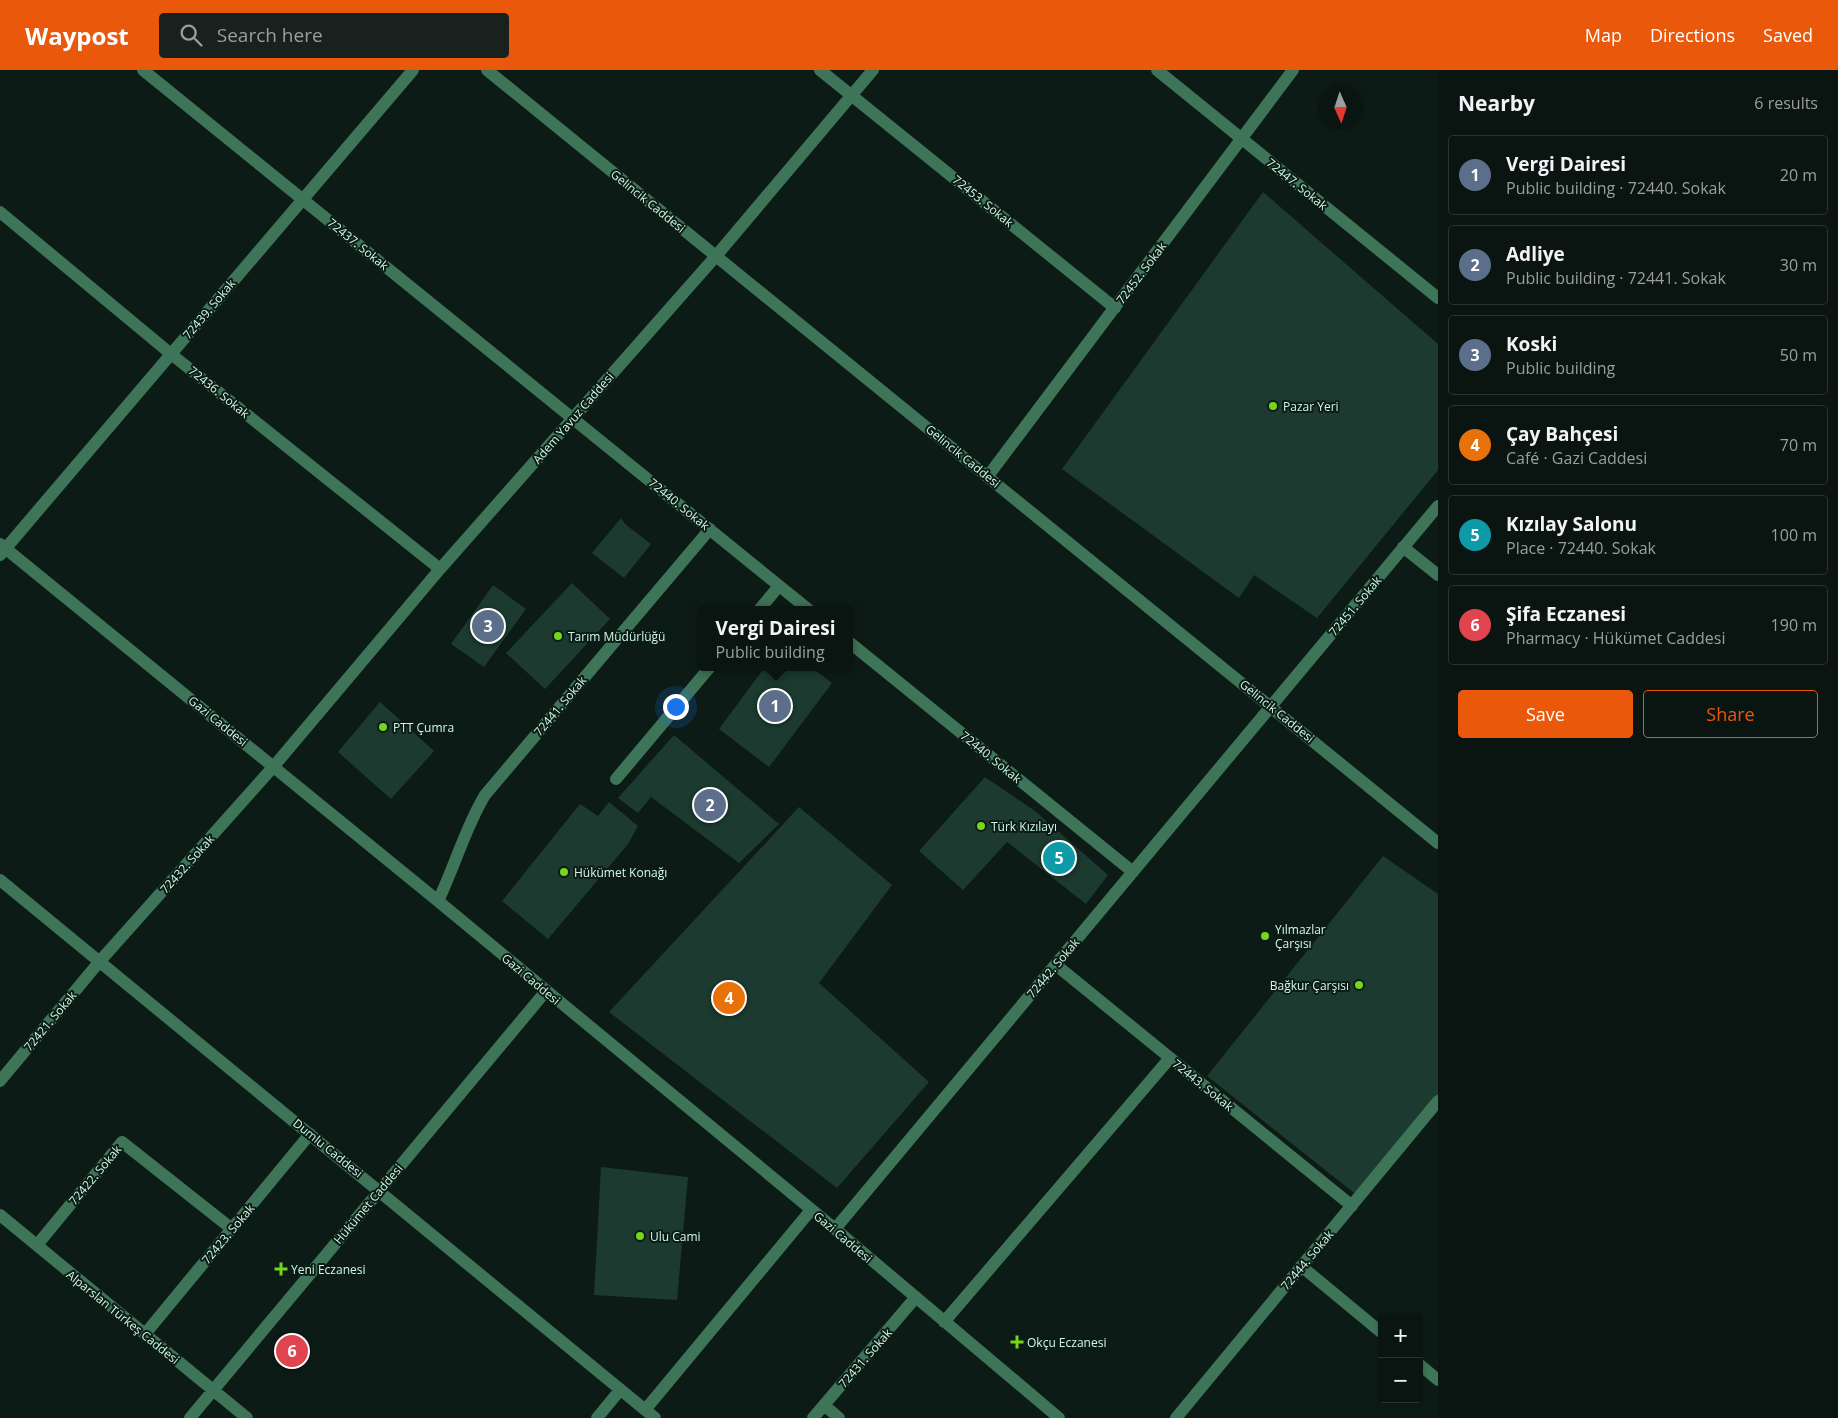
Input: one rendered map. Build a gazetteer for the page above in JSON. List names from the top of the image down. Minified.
{"streets":{"street":["72447. Sokak","Gelincik Caddesi","72453. Sokak","72437. Sokak","72452. Sokak","72439. Sokak","72436. Sokak","Adem Yavuz Caddesi","72440. Sokak","72451. Sokak","72441. Sokak","Gazi Caddesi","72432. Sokak","72442. Sokak","72421. Sokak","72443. Sokak","Dumlu Caddesi","72422. Sokak","Hükümet Caddesi","72423. Sokak","72444. Sokak","Alparslan Türkeş Caddesi","72431. Sokak"]},"crossings":[["72447. Sokak","72452. Sokak"],["Gelincik Caddesi","72452. Sokak"],["Gelincik Caddesi","Adem Yavuz Caddesi"],["Gelincik Caddesi","72451. Sokak"],["Gelincik Caddesi","72442. Sokak"],["72453. Sokak","72452. Sokak"],["72453. Sokak","Adem Yavuz Caddesi"],["72437. Sokak","72439. Sokak"],["72437. Sokak","Adem Yavuz Caddesi"],["72437. Sokak","72440. Sokak"],["72439. Sokak","72436. Sokak"],["72439. Sokak","Gazi Caddesi"],["72436. Sokak","Adem Yavuz Caddesi"],["Adem Yavuz Caddesi","72440. Sokak"],["Adem Yavuz Caddesi","Gazi Caddesi"],["Adem Yavuz Caddesi","72432. Sokak"],["72440. Sokak","72441. Sokak"],["72440. Sokak","72442. Sokak"],["72451. Sokak","72442. Sokak"],["72441. Sokak","Gazi Caddesi"],["Gazi Caddesi","72432. Sokak"],["Gazi Caddesi","72442. Sokak"],["Gazi Caddesi","Hükümet Caddesi"],["Gazi Caddesi","72431. Sokak"],["72432. Sokak","72421. Sokak"],["72432. Sokak","Dumlu Caddesi"],["72442. Sokak","72443. Sokak"],["72421. Sokak","Dumlu Caddesi"],["72443. Sokak","72444. Sokak"],["Dumlu Caddesi","Hükümet Caddesi"],["Dumlu Caddesi","72423. Sokak"],["72422. Sokak","72423. Sokak"],["72422. Sokak","Alparslan Türkeş Caddesi"],["Hükümet Caddesi","Alparslan Türkeş Caddesi"],["72423. Sokak","Alparslan Türkeş Caddesi"]],"places":{"other":["Pazar Yeri","Tarım Müdürlüğü","PTT Çumra","Türk Kızılayı","Hükümet Konağı","Yılmazlar Çarşısı","Bağkur Çarşısı","Ulu Cami"],"health":["Yeni Eczanesi","Okçu Eczanesi"]},"north":"bottom","page":{"header":"Waypost","search":"Search here","nav":["Map","Directions","Saved"],"heading":["Nearby","6 results"],"list":[{"mark":"1","name":"Vergi Dairesi","note":"Public building · 72440. Sokak","value":"20 m"},{"mark":"2","name":"Adliye","note":"Public building · 72441. Sokak","value":"30 m"},{"mark":"3","name":"Koski","note":"Public building","value":"50 m"},{"mark":"4","name":"Çay Bahçesi","note":"Café · Gazi Caddesi","value":"70 m"},{"mark":"5","name":"Kızılay Salonu","note":"Place · 72440. Sokak","value":"100 m"},{"mark":"6","name":"Şifa Eczanesi","note":"Pharmacy · Hükümet Caddesi","value":"190 m"}],"popup":["Vergi Dairesi","Public building"],"pins":["3","1","2","5","4","6"],"buttons":["Save","Share"],"map_buttons":["+","−"]}}
